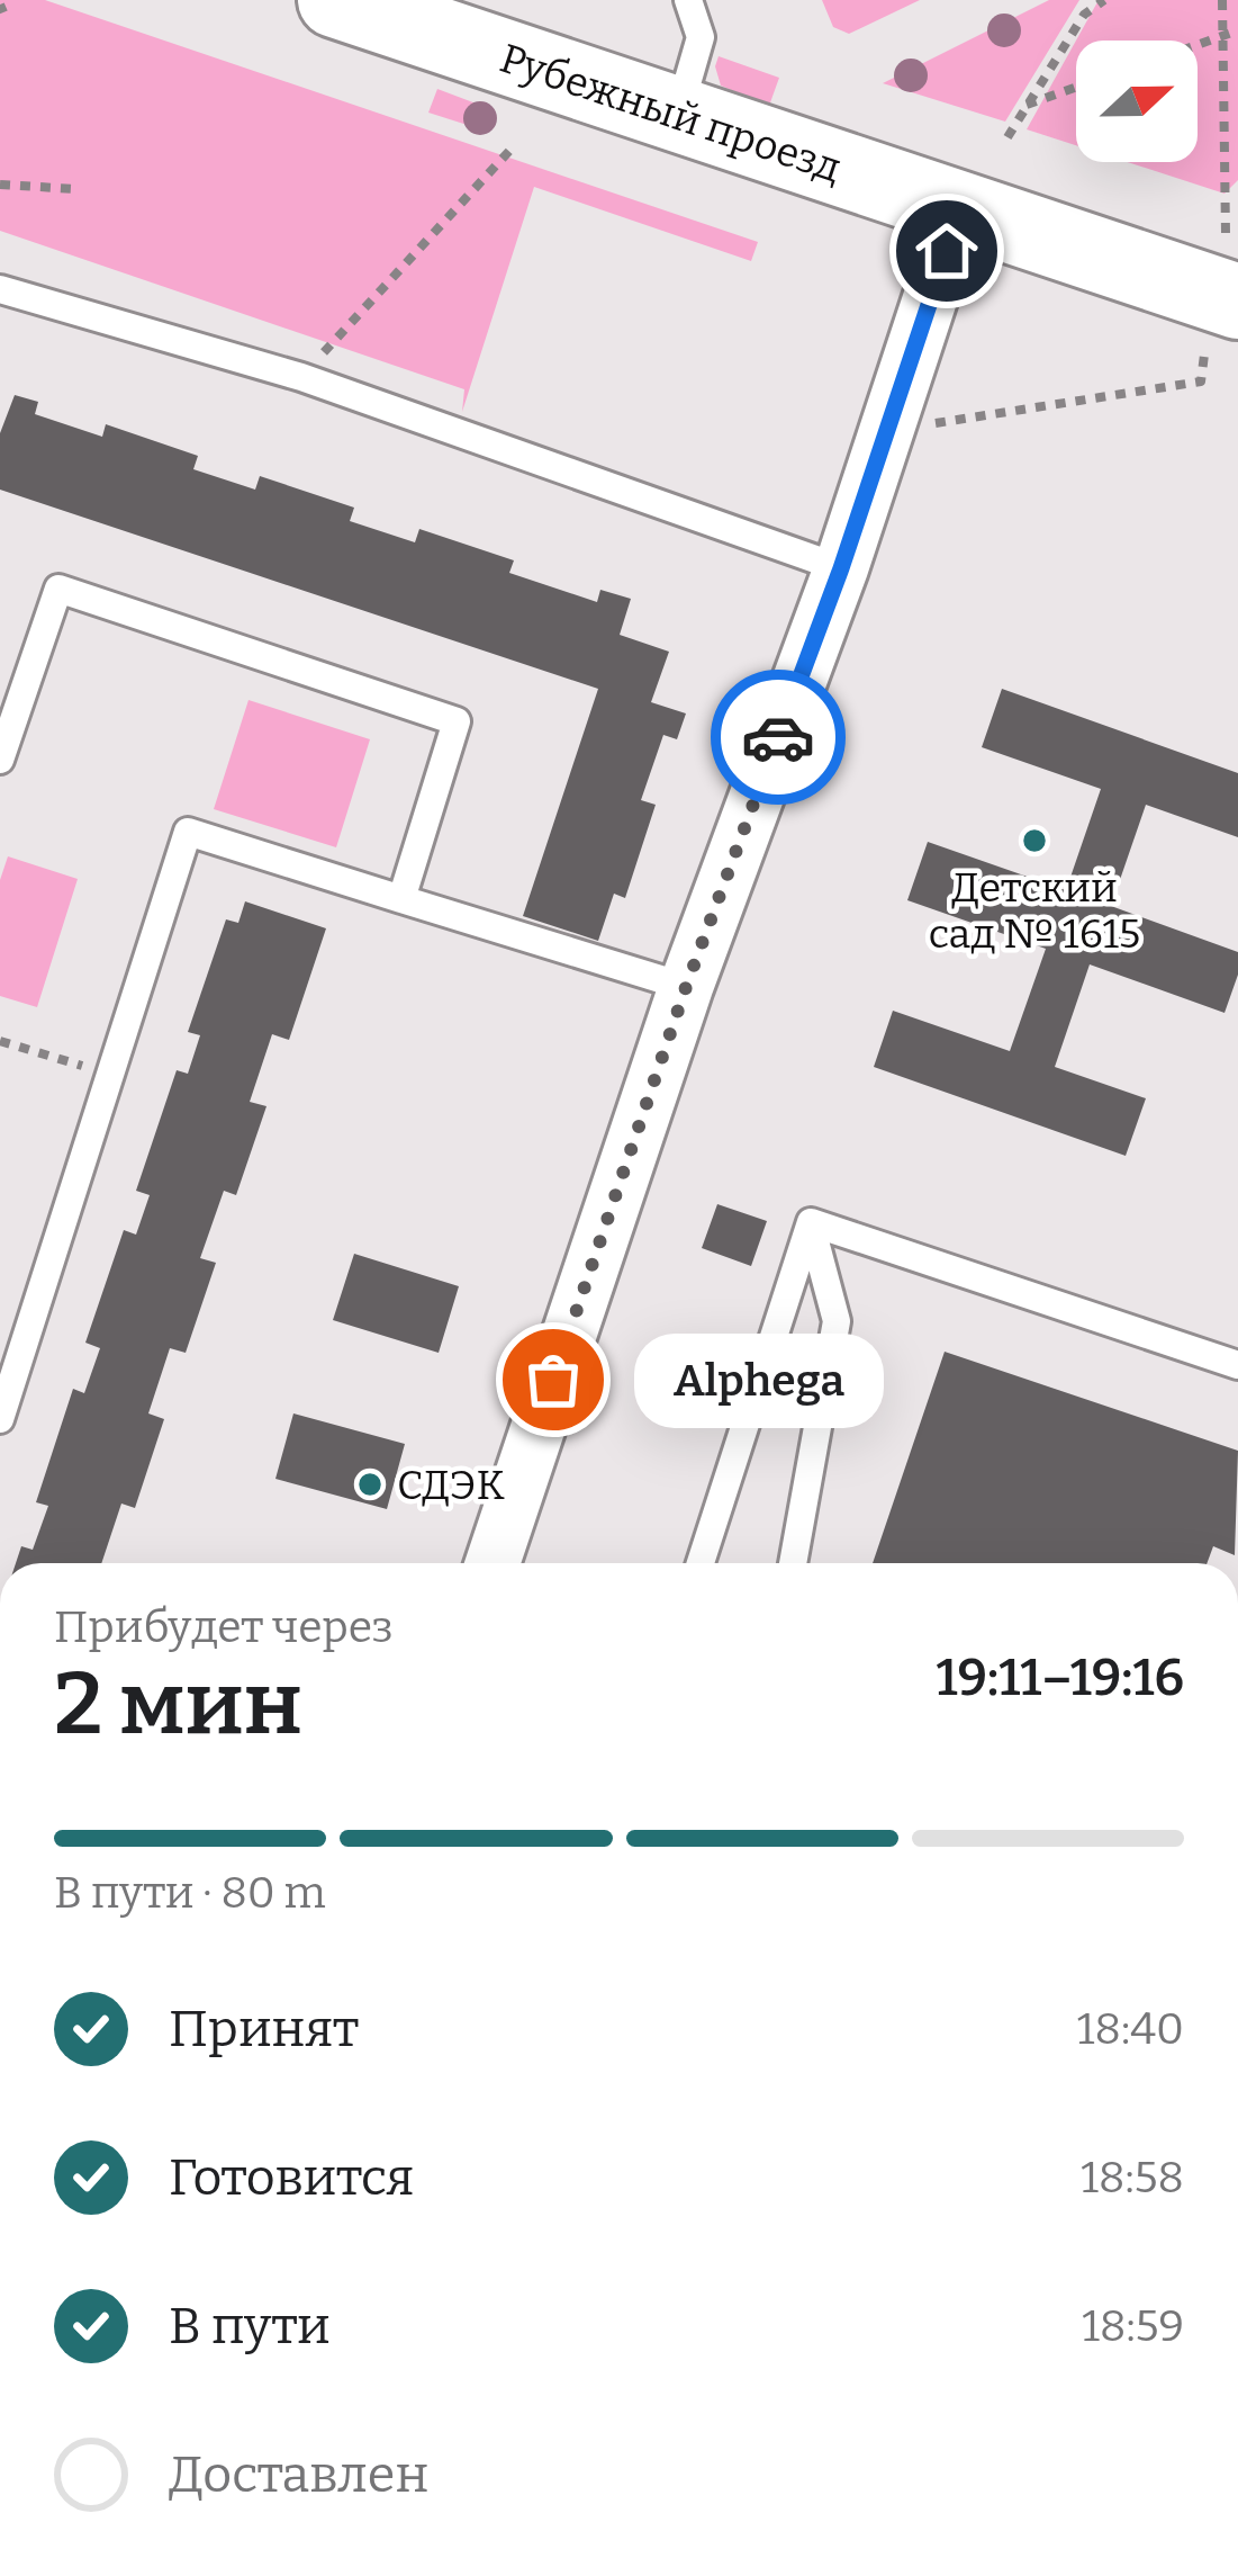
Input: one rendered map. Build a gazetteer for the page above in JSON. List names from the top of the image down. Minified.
{"streets":{"street":["Рубежный проезд"]},"places":["Детский сад № 1615","Alphega","СДЭК"],"north":"right","page":{"bubble":"Alphega","heading":["2 мин","Прибудет через","19:11–19:16"],"bar":"В пути · 80 m","list":[["Принят","18:40"],["Готовится","18:58"],["В пути","18:59"],"Доставлен"]}}
